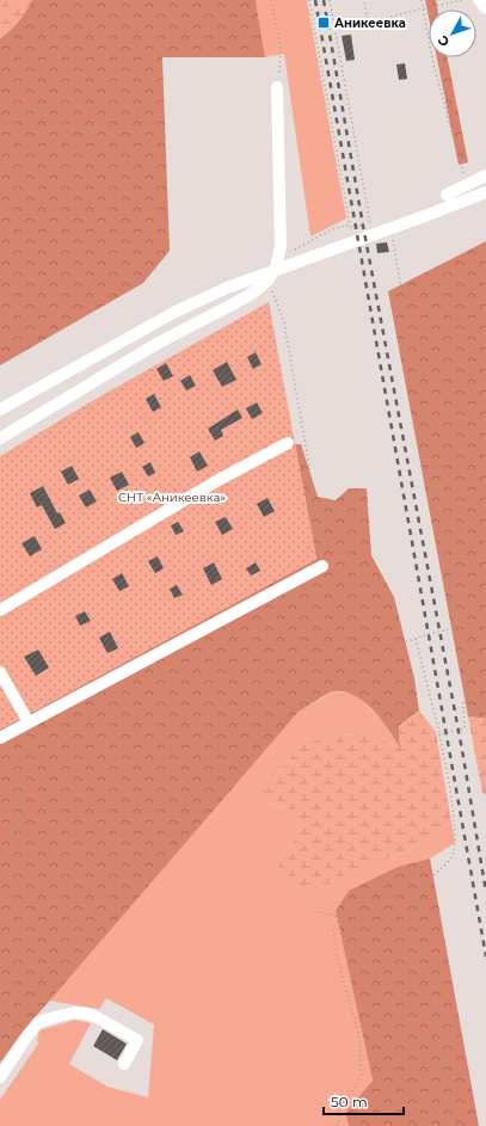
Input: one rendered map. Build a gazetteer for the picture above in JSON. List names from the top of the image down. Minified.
{"parks":["СНТ «Аникеевка»"],"places":{"transit":["Аникеевка"]},"scale_bar":"50 m","north":"bottom left"}
